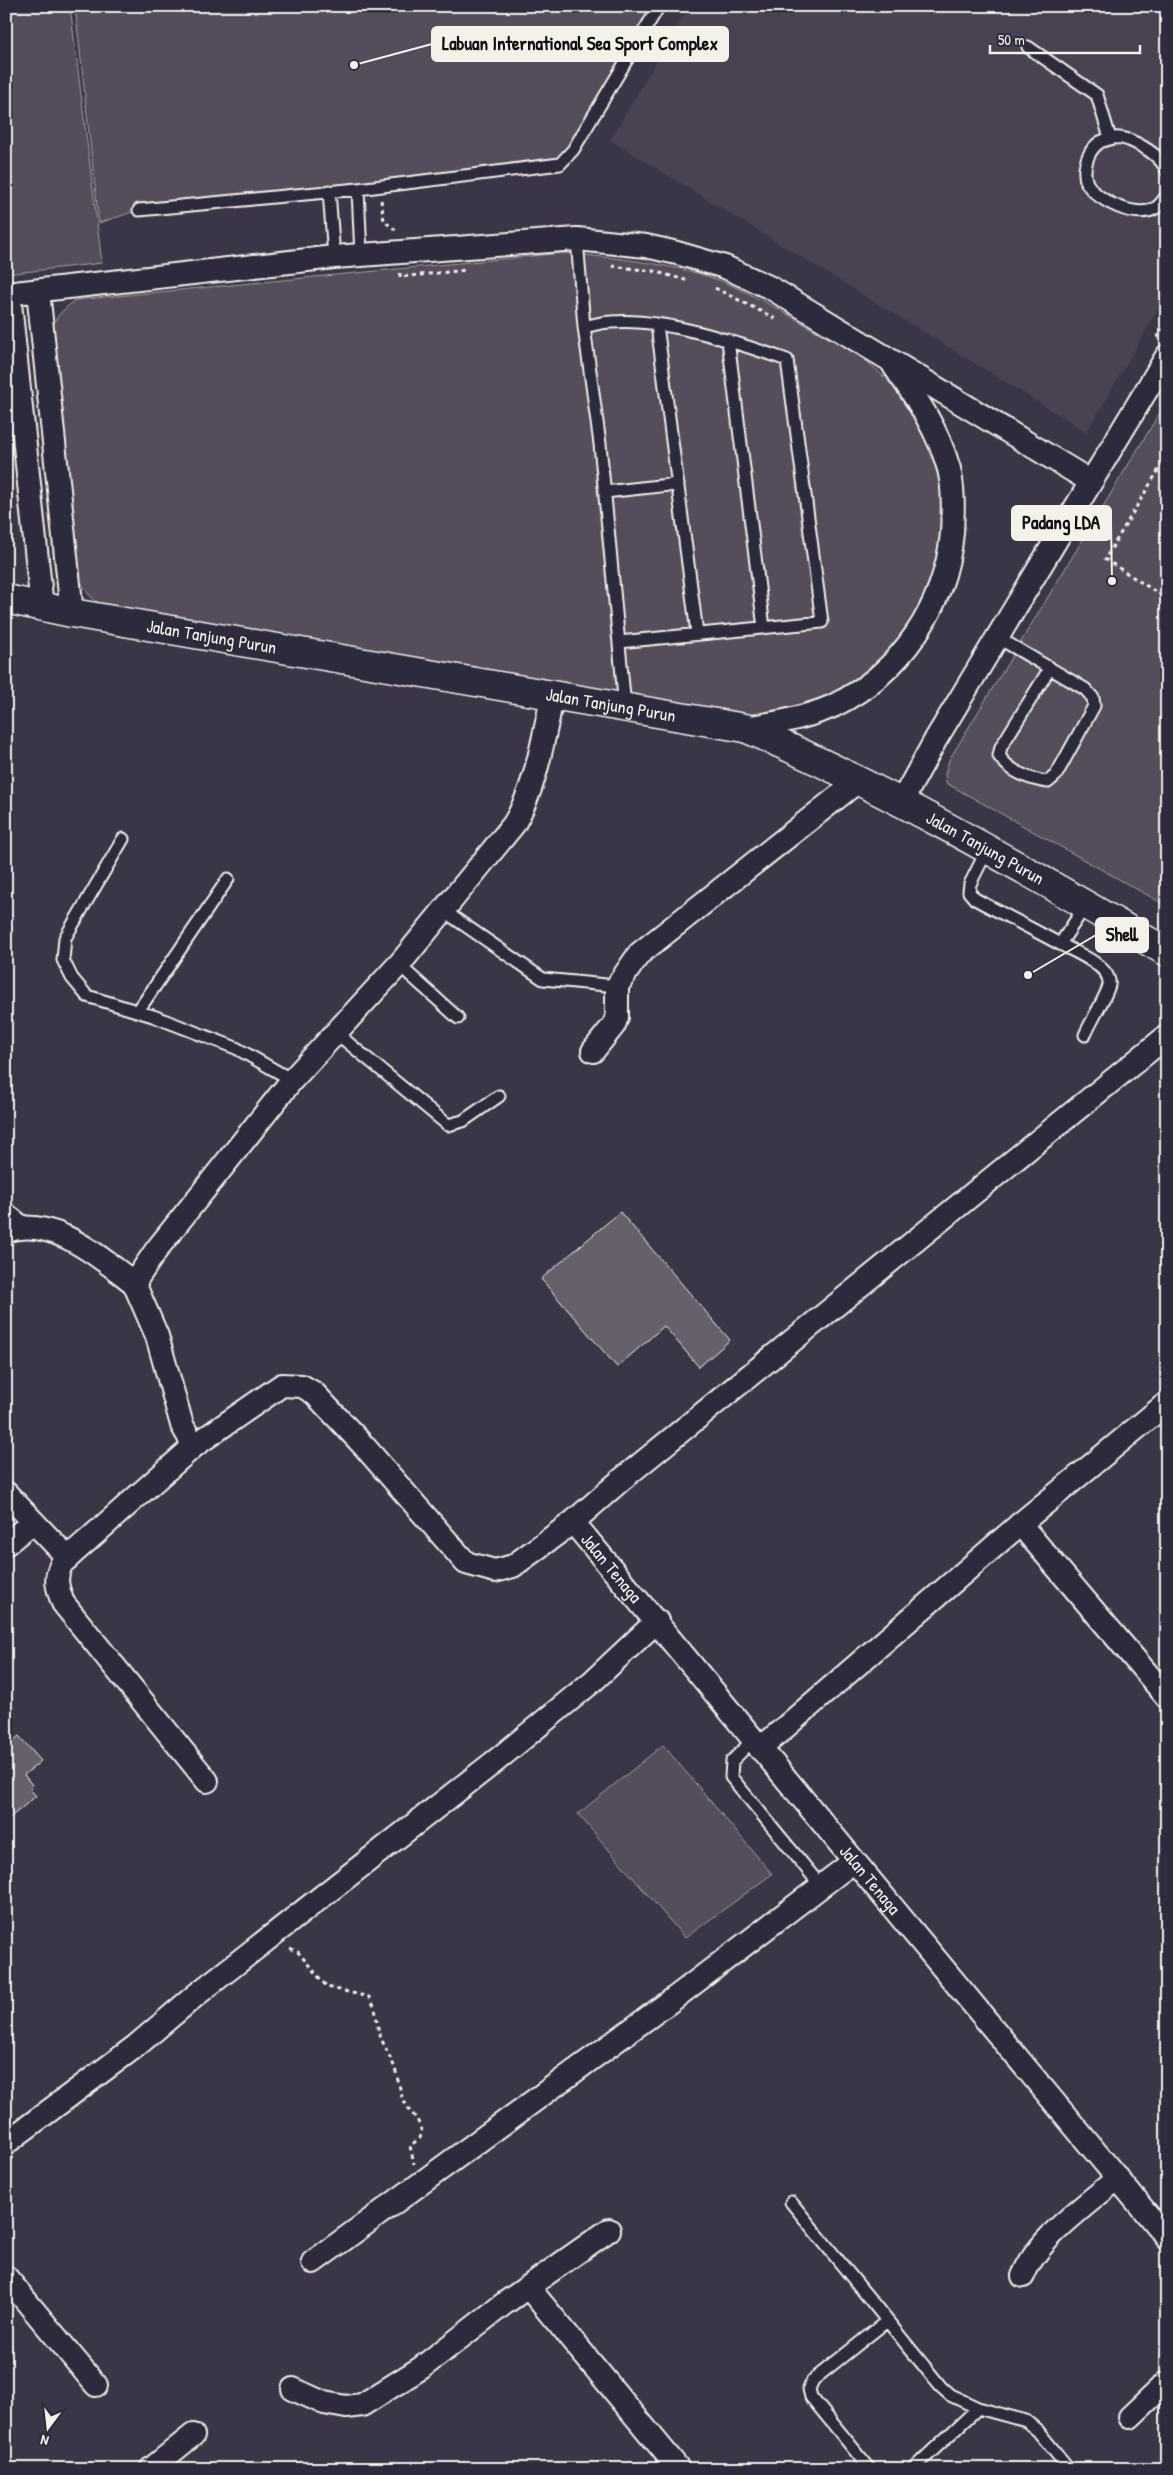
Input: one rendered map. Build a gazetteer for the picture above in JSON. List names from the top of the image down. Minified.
{"streets":{"street":["Jalan Tanjung Purun","Jalan Tenaga"]},"places":["Labuan International Sea Sport Complex","Padang LDA","Shell"],"scale_bar":"50 m","north":"bottom"}
